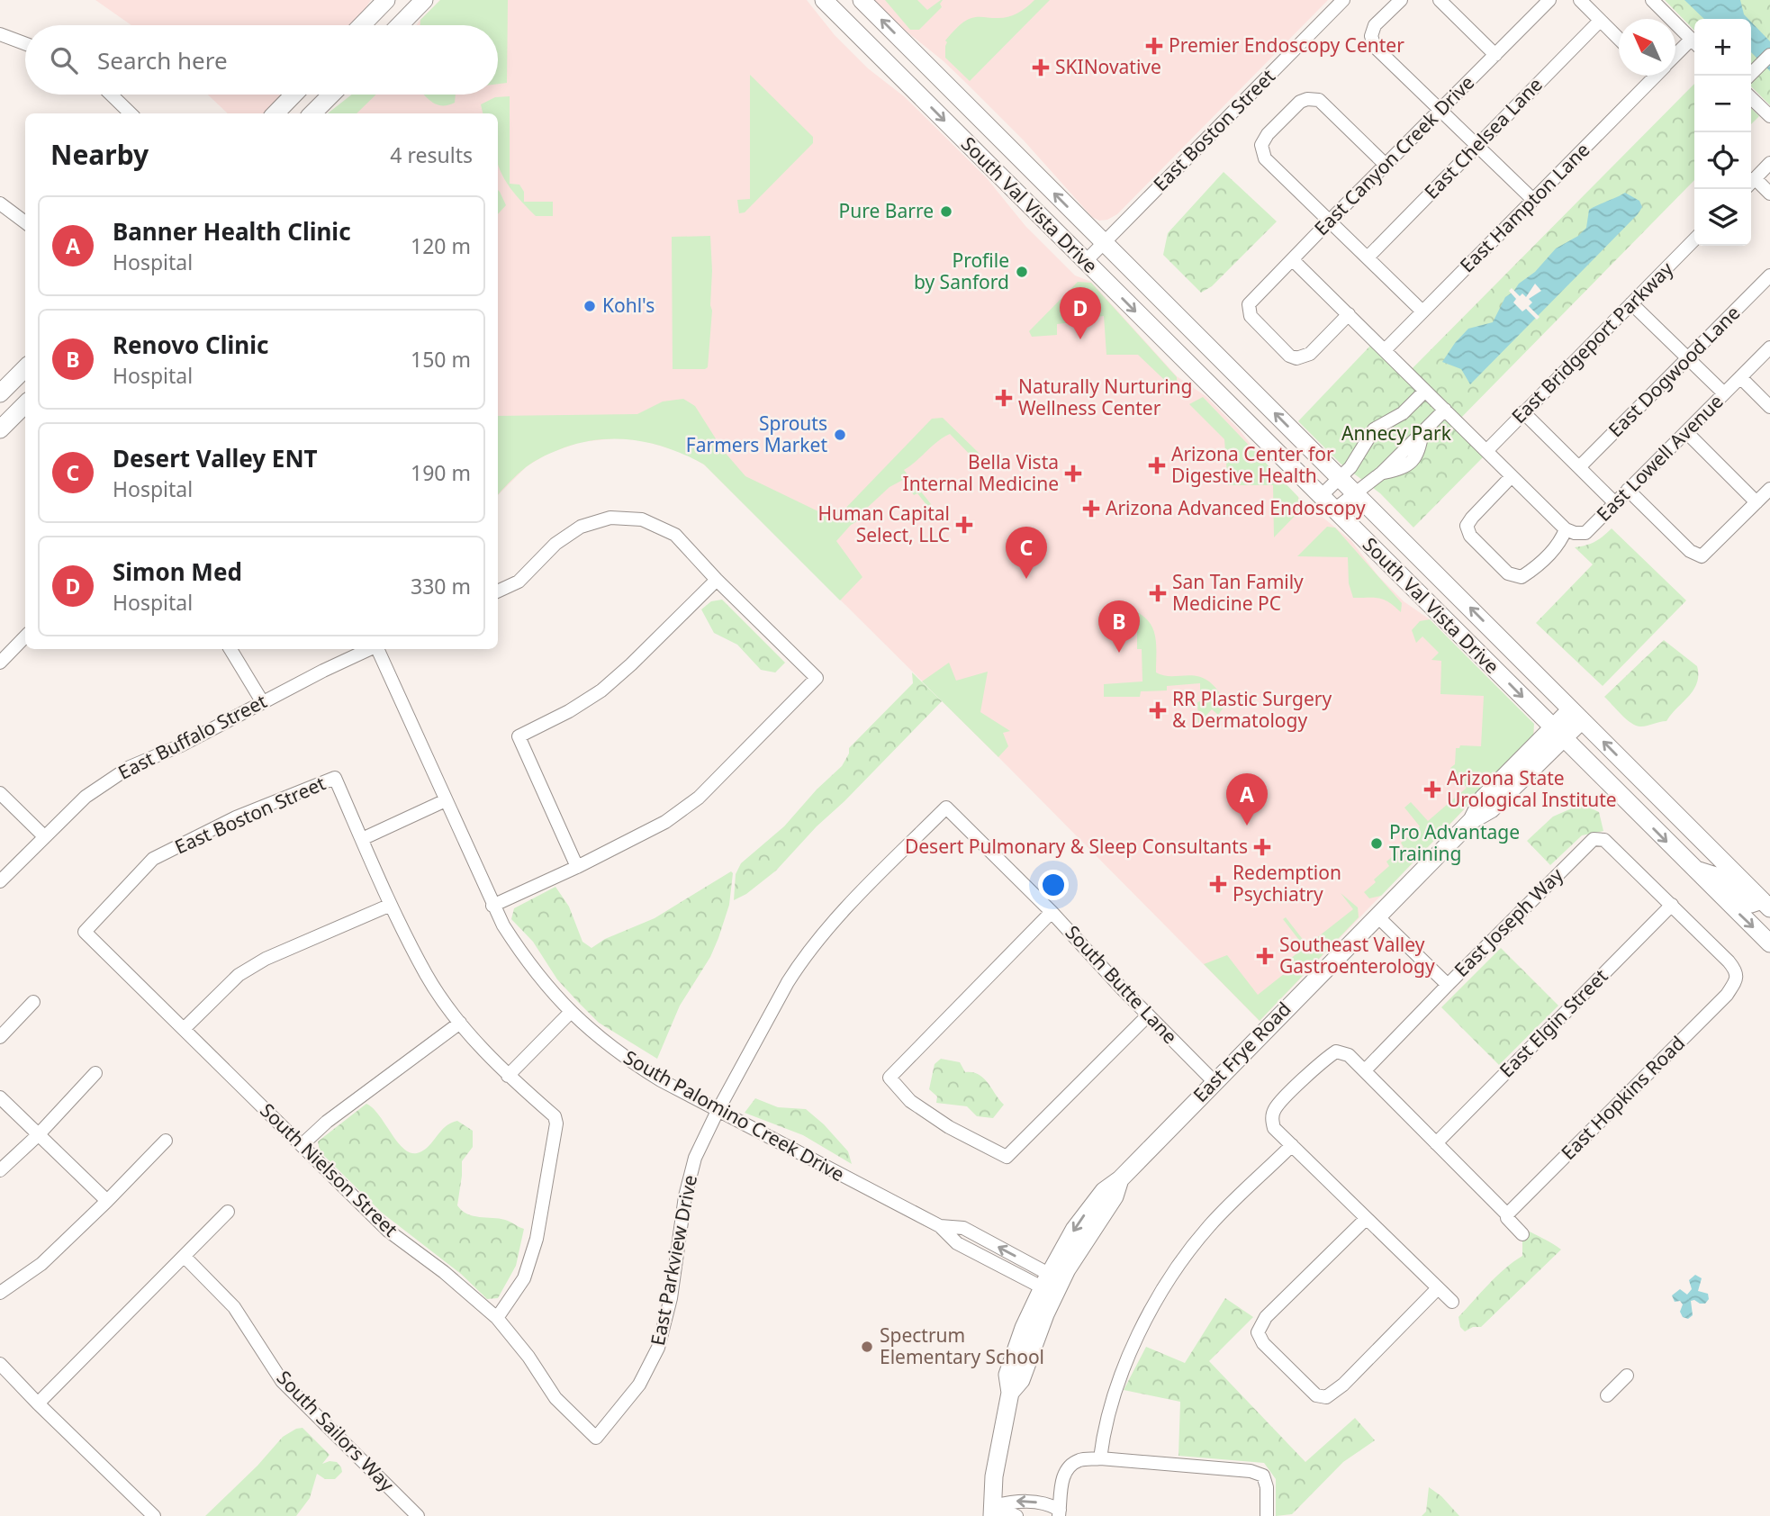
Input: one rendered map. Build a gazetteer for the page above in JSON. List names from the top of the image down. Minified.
{"streets":{"main road":["South Val Vista Drive","East Frye Road"],"street":["East Boston Street","East Chelsea Lane","East Canyon Creek Drive","East Hampton Lane","East Bridgeport Parkway","East Dogwood Lane","East Lowell Avenue","East Buffalo Street","East Joseph Way","South Butte Lane","East Elgin Street","East Hopkins Road","South Palomino Creek Drive","South Nielson Street","East Parkview Drive","South Sailors Way"]},"crossings":[["East Boston Street","South Val Vista Drive"],["East Boston Street","South Nielson Street"],["South Val Vista Drive","East Frye Road"],["East Joseph Way","East Elgin Street"],["East Joseph Way","East Hopkins Road"],["South Butte Lane","East Frye Road"],["South Butte Lane","East Parkview Drive"],["East Elgin Street","East Hopkins Road"],["East Frye Road","South Palomino Creek Drive"],["South Palomino Creek Drive","East Parkview Drive"],["South Nielson Street","East Parkview Drive"]],"parks":["Annecy Park"],"places":{"health":["Premier Endoscopy Center","SKINovative","Naturally Nurturing Wellness Center","Arizona Center for Digestive Health","Bella Vista Internal Medicine","Arizona Advanced Endoscopy","Human Capital Select, LLC","San Tan Family Medicine PC","RR Plastic Surgery & Dermatology","Arizona State Urological Institute","Desert Pulmonary & Sleep Consultants","Redemption Psychiatry","Southeast Valley Gastroenterology"],"other":["Pure Barre","Profile by Sanford","Kohl's","Sprouts Farmers Market","Pro Advantage Training","Spectrum Elementary School"]},"north":"top left","page":{"map_buttons":["+","−"],"search":"Search here","heading":["Nearby","4 results"],"list":[{"mark":"A","name":"Banner Health Clinic","note":"Hospital","value":"120 m"},{"mark":"B","name":"Renovo Clinic","note":"Hospital","value":"150 m"},{"mark":"C","name":"Desert Valley ENT","note":"Hospital","value":"190 m"},{"mark":"D","name":"Simon Med","note":"Hospital","value":"330 m"}],"pins":["D","C","B","A"]}}
